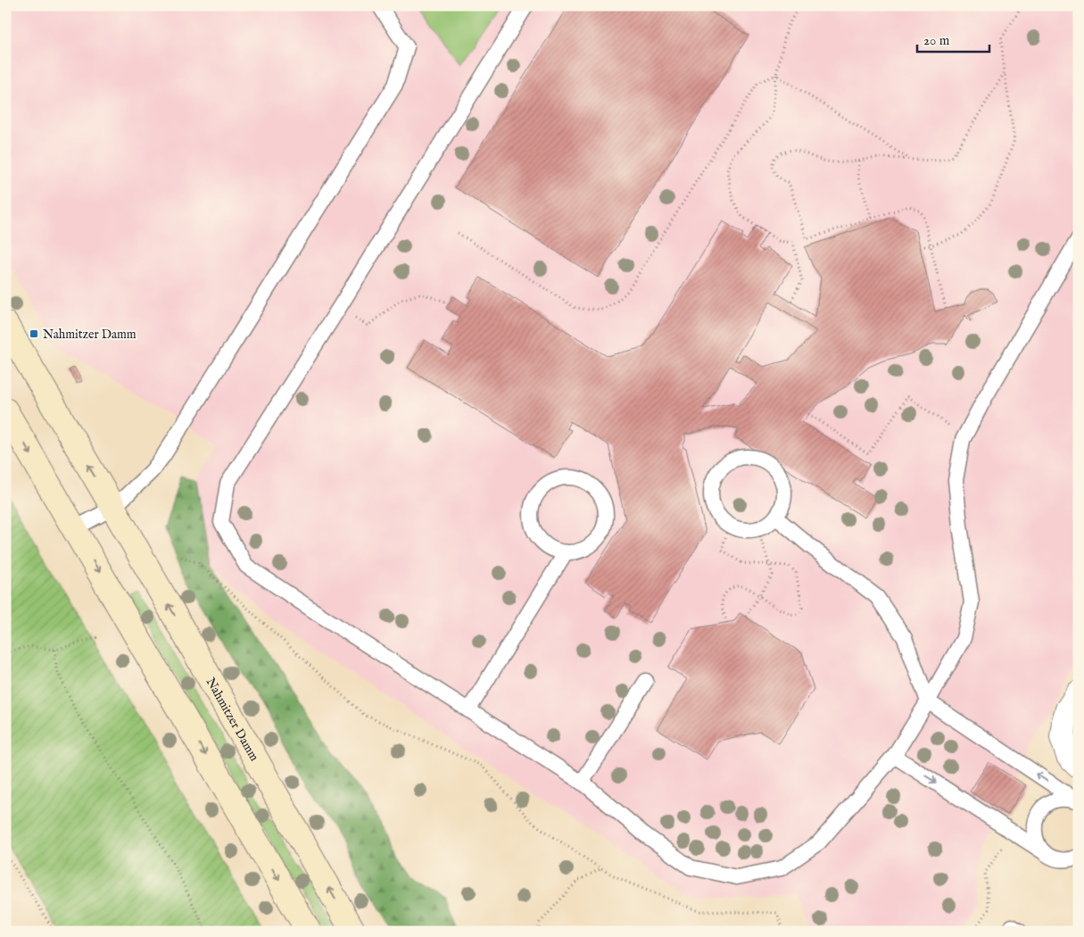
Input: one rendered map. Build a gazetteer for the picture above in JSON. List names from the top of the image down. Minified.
{"streets":{"main road":["Nahmitzer Damm"]},"places":{"transit":["Nahmitzer Damm"]},"scale_bar":"20 m"}
